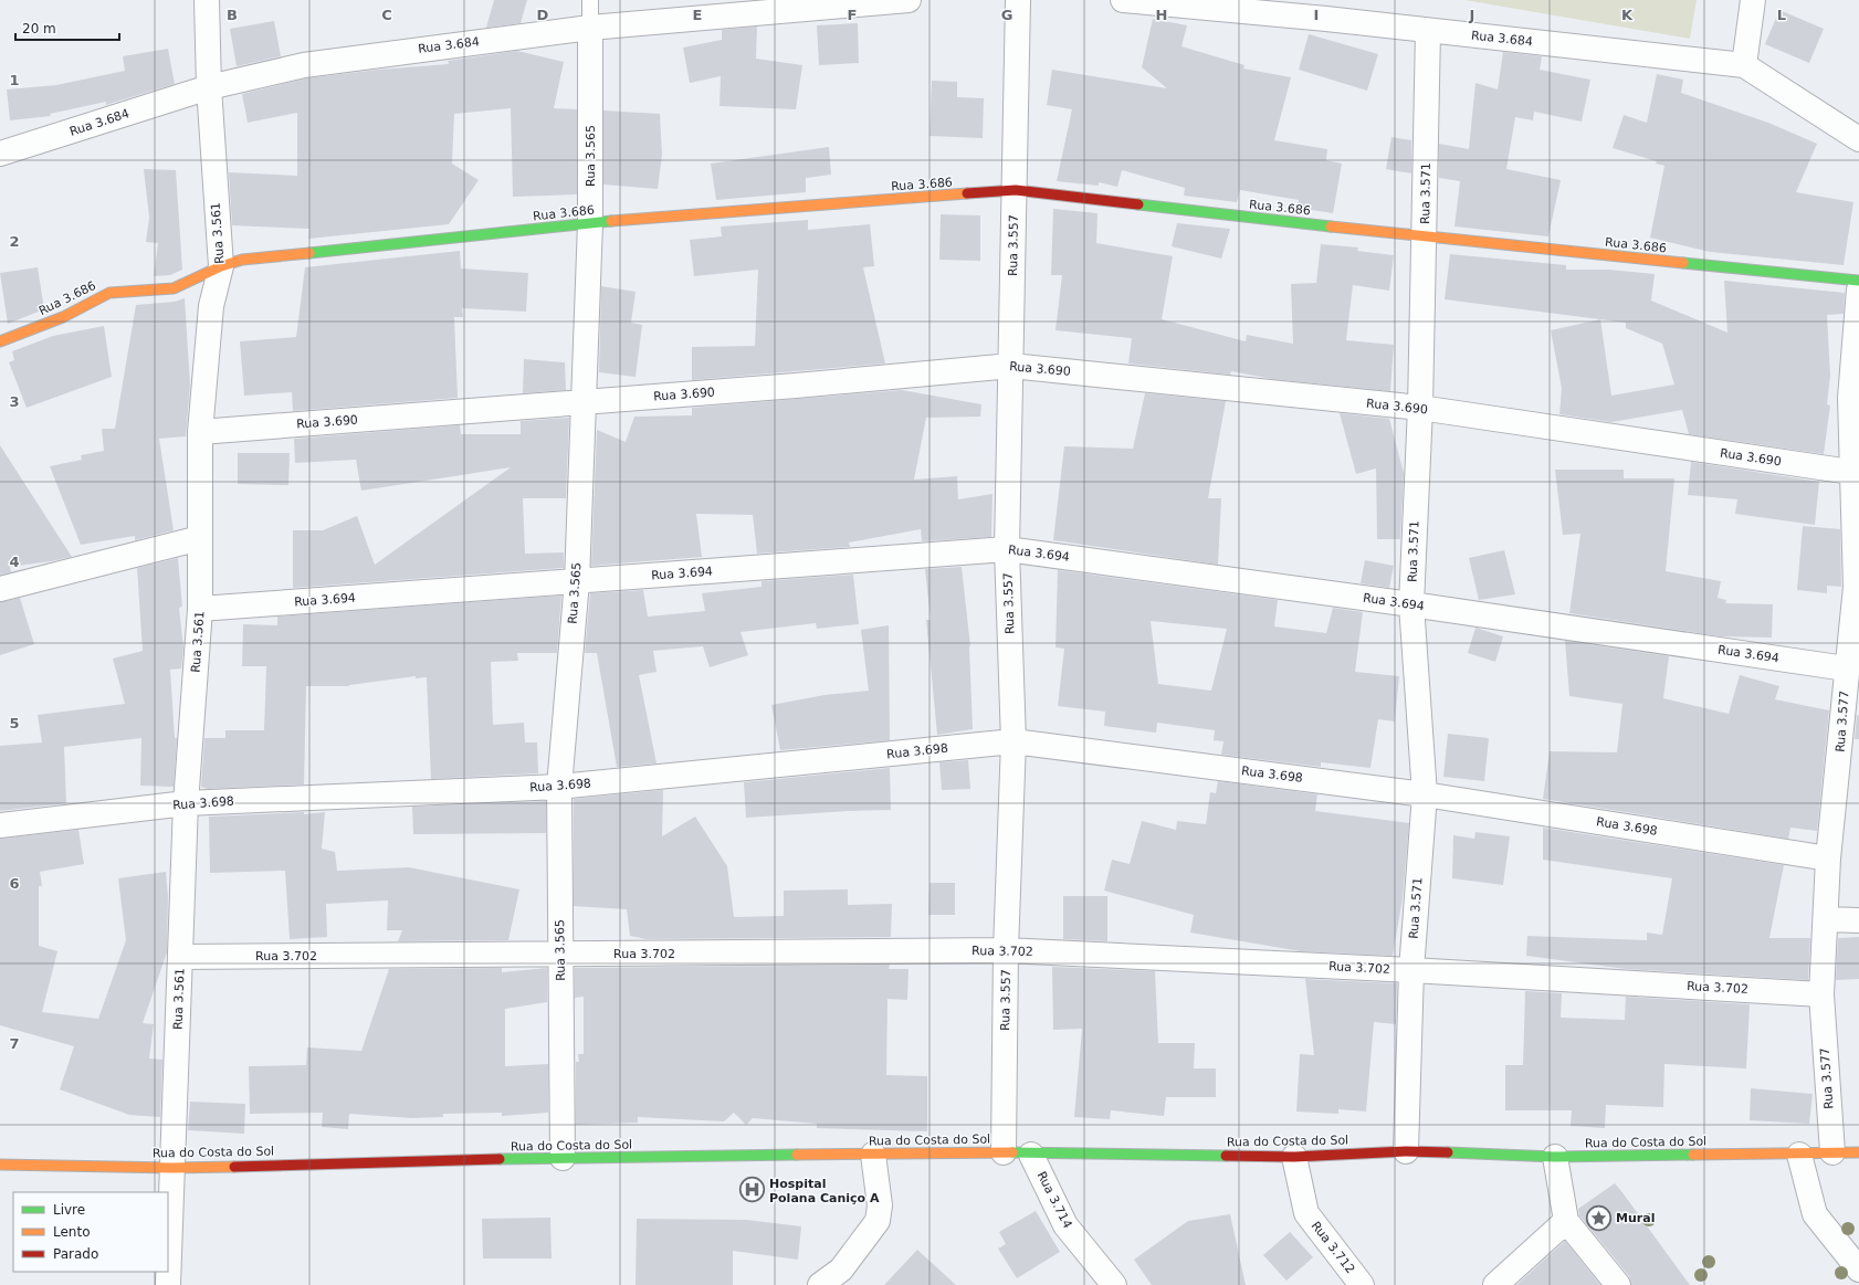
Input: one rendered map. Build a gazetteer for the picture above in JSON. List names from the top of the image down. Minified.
{"streets":{"street":["Rua 3.684","Rua 3.565","Rua 3.686","Rua 3.571","Rua 3.561","Rua 3.557","Rua 3.690","Rua 3.694","Rua 3.577","Rua 3.698","Rua 3.702","Rua do Costa do Sol","Rua 3.714","Rua 3.712"]},"crossings":[["Rua 3.684","Rua 3.565"],["Rua 3.684","Rua 3.571"],["Rua 3.684","Rua 3.561"],["Rua 3.565","Rua 3.686"],["Rua 3.565","Rua 3.690"],["Rua 3.565","Rua 3.694"],["Rua 3.565","Rua 3.698"],["Rua 3.565","Rua 3.702"],["Rua 3.565","Rua do Costa do Sol"],["Rua 3.686","Rua 3.571"],["Rua 3.686","Rua 3.561"],["Rua 3.686","Rua 3.557"],["Rua 3.571","Rua 3.690"],["Rua 3.571","Rua 3.694"],["Rua 3.571","Rua 3.698"],["Rua 3.571","Rua 3.702"],["Rua 3.571","Rua do Costa do Sol"],["Rua 3.561","Rua 3.690"],["Rua 3.561","Rua 3.694"],["Rua 3.561","Rua 3.698"],["Rua 3.561","Rua 3.702"],["Rua 3.561","Rua do Costa do Sol"],["Rua 3.557","Rua 3.690"],["Rua 3.557","Rua 3.694"],["Rua 3.557","Rua 3.698"],["Rua 3.557","Rua 3.702"],["Rua 3.557","Rua do Costa do Sol"],["Rua 3.690","Rua 3.577"],["Rua 3.694","Rua 3.577"],["Rua 3.577","Rua 3.698"],["Rua 3.577","Rua 3.702"],["Rua 3.577","Rua do Costa do Sol"],["Rua do Costa do Sol","Rua 3.714"],["Rua do Costa do Sol","Rua 3.712"]],"places":{"hospital":["Hospital Polana Caniço A"],"place":["Mural"]},"legend":["Livre","Lento","Parado"],"scale_bar":"20 m","grid":{"columns":["B","C","D","E","F","G","H","I","J","K","L"],"rows":["1","2","3","4","5","6","7"]}}
